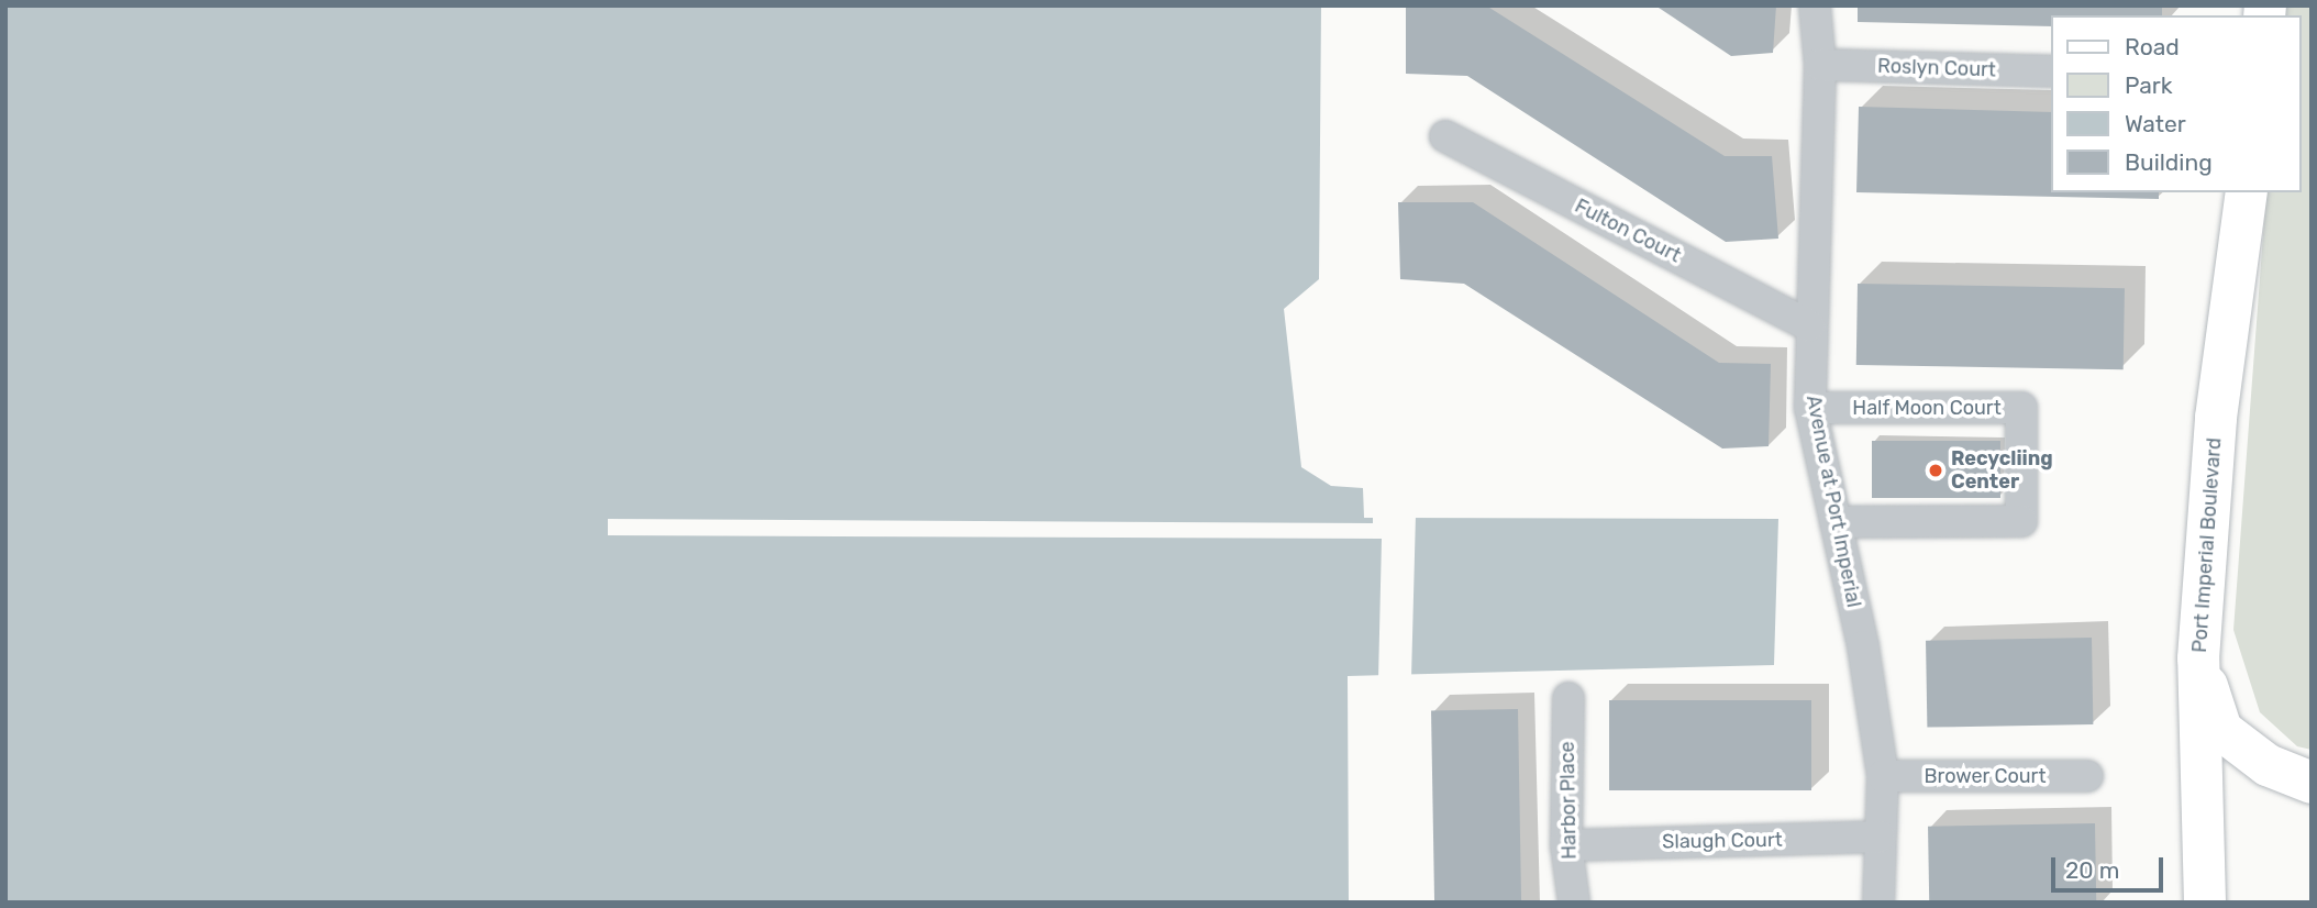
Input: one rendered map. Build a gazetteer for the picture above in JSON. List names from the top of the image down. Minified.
{"streets":{"main road":["Port Imperial Boulevard"],"street":["Roslyn Court","Fulton Court","Half Moon Court","Avenue at Port Imperial","Brower Court","Harbor Place","Slaugh Court"]},"crossings":[["Roslyn Court","Avenue at Port Imperial"],["Fulton Court","Avenue at Port Imperial"],["Half Moon Court","Avenue at Port Imperial"],["Avenue at Port Imperial","Brower Court"],["Avenue at Port Imperial","Slaugh Court"],["Harbor Place","Slaugh Court"]],"places":["Recycliing Center"],"legend":["Road","Park","Water","Building"],"scale_bar":"20 m"}
